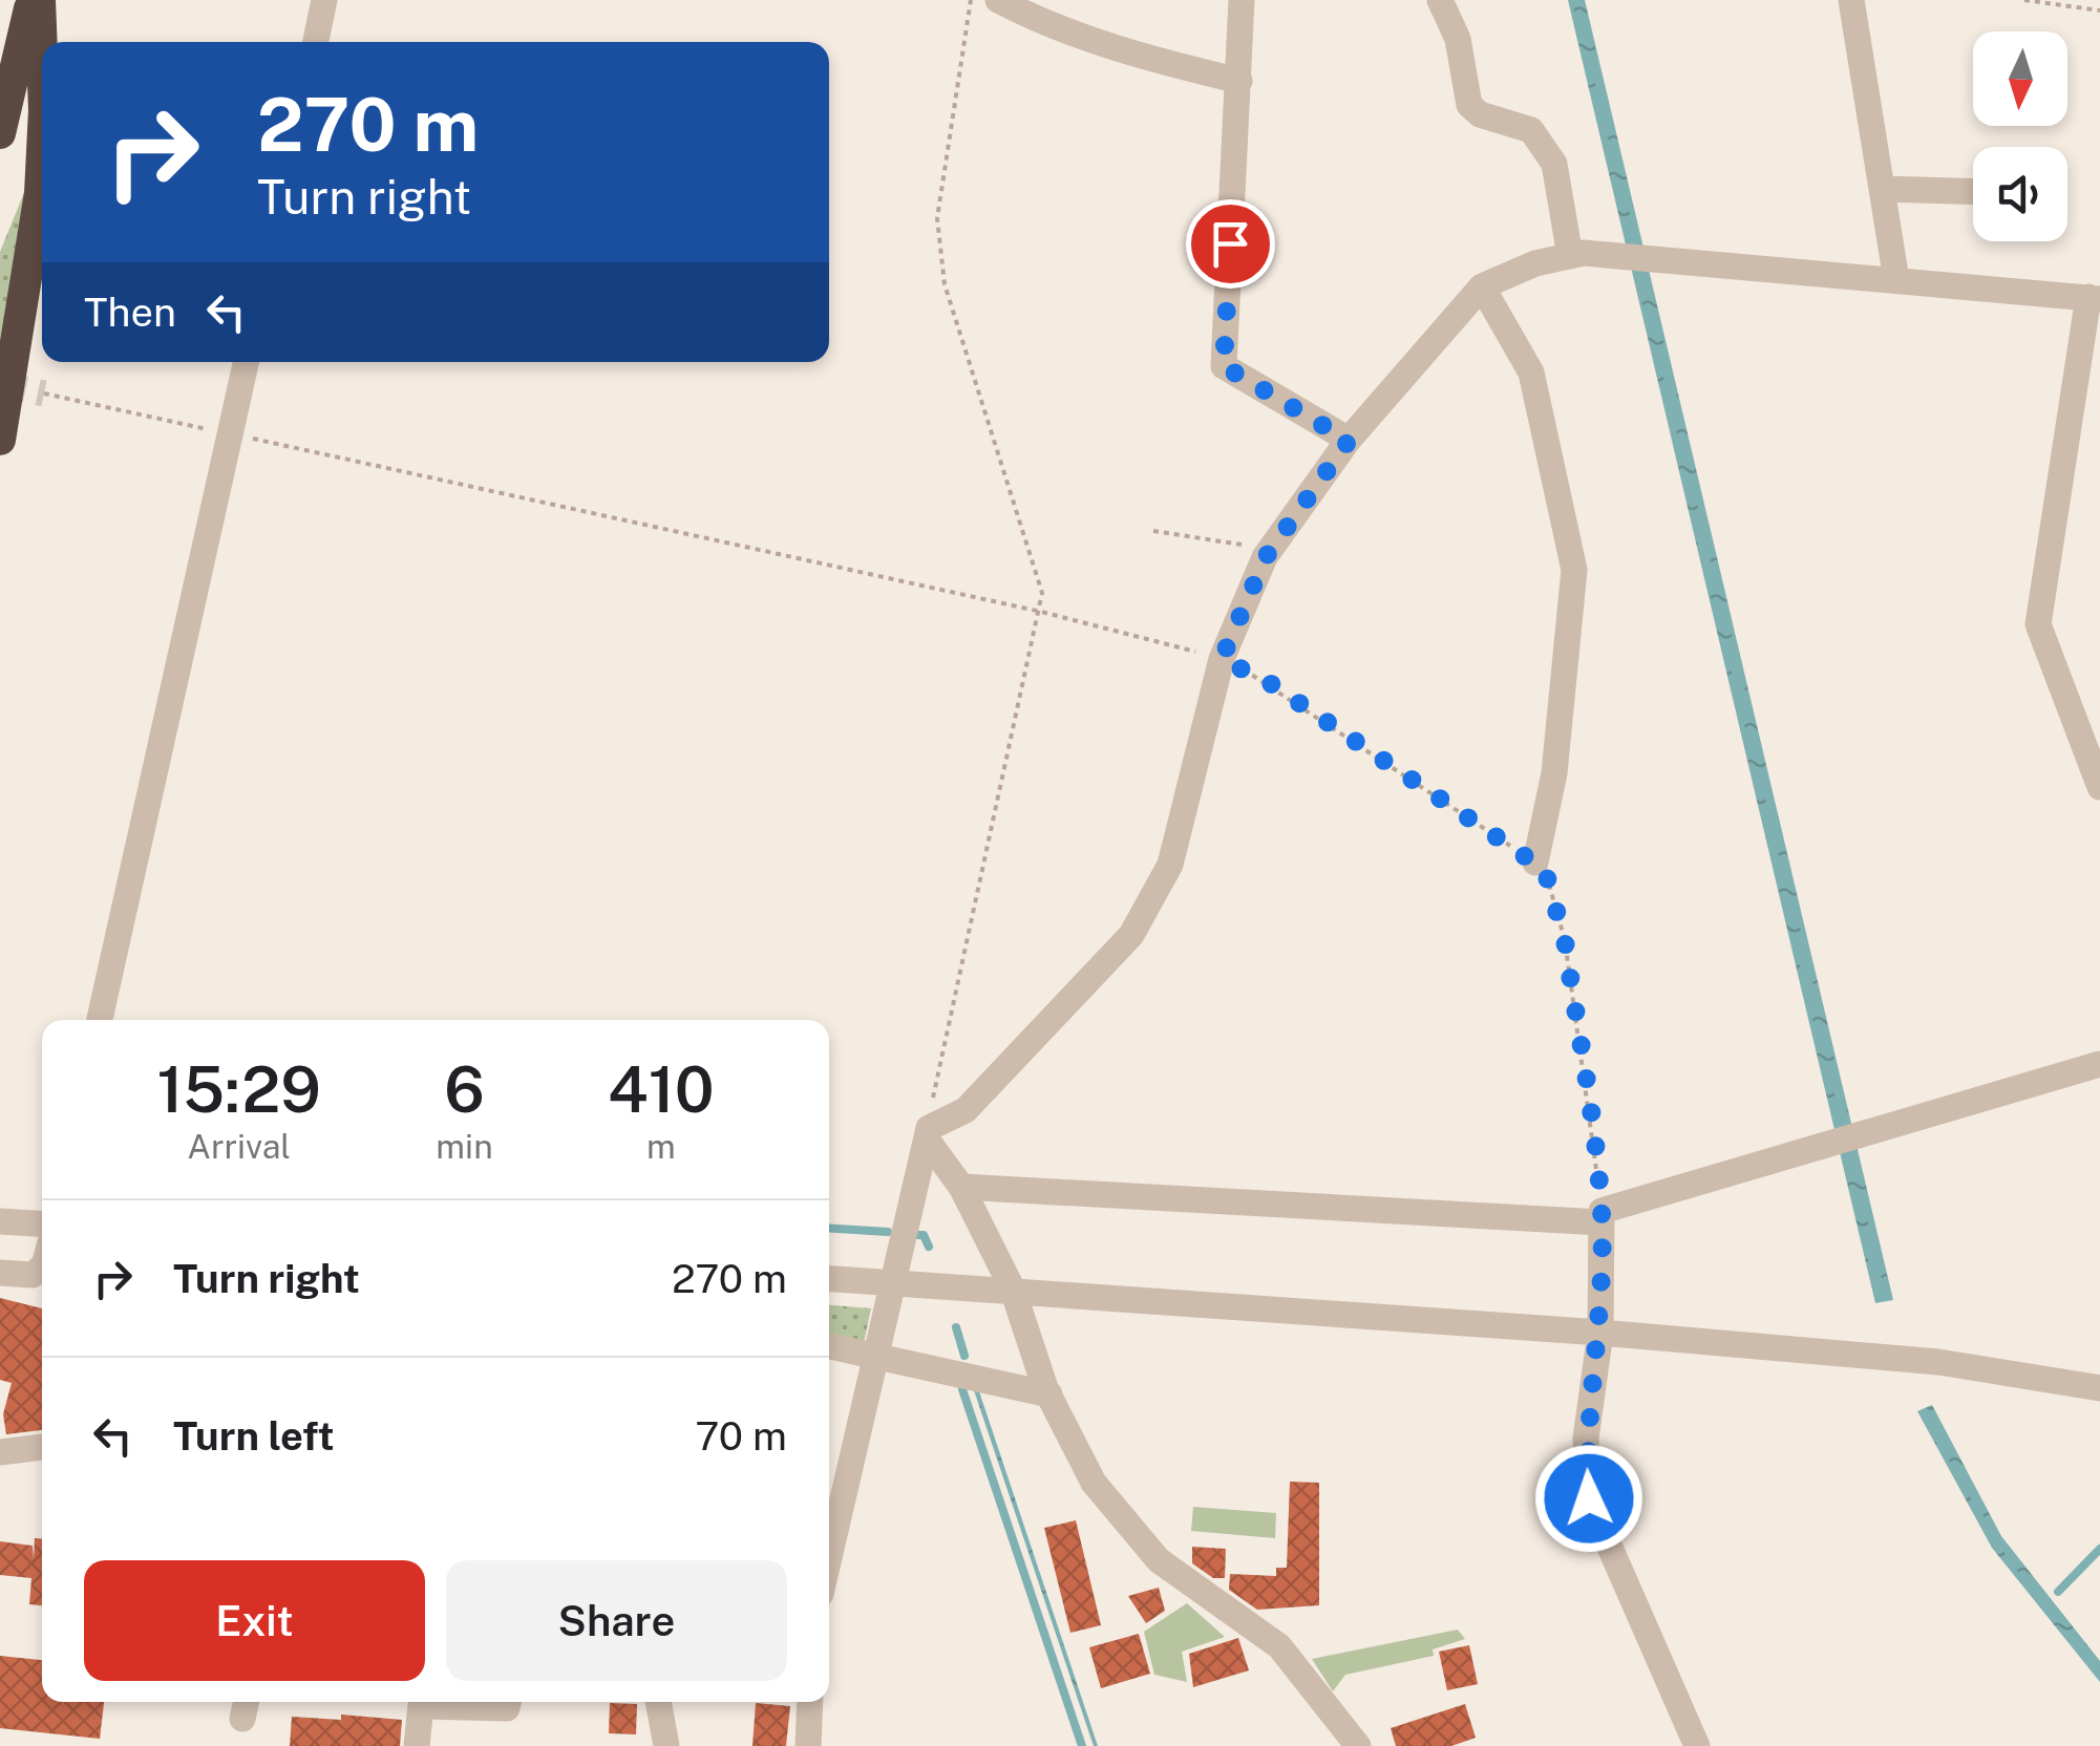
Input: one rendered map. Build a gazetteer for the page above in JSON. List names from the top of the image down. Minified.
{"north":"bottom","page":{"turn":["270 m","Turn right"],"then":"Then","eta":["15:29","Arrival","6","min","410","m"],"list":[{"name":"Turn right","value":"270 m"},{"name":"Turn left","value":"70 m"}],"buttons":["Exit","Share"]}}
